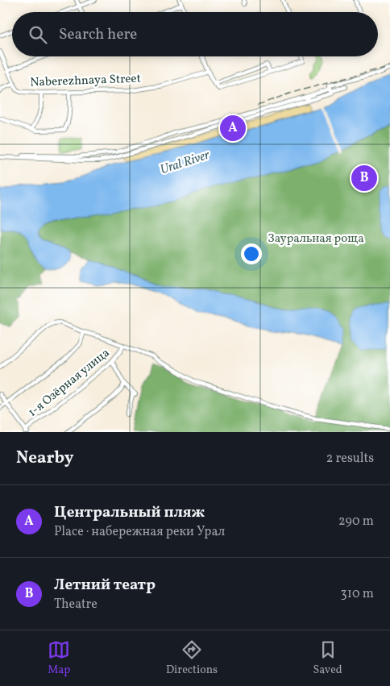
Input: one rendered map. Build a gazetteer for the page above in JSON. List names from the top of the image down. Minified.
{"streets":{"street":["Naberezhnaya Street","1-я Озёрная улица"]},"water":["Ural River"],"parks":["Зауральная роща"],"page":{"search":"Search here","pins":["A","B"],"heading":["Nearby","2 results"],"list":[{"mark":"A","name":"Центральный пляж","note":"Place · набережная реки Урал","value":"290 m"},{"mark":"B","name":"Летний театр","note":"Theatre","value":"310 m"}],"nav":["Map","Directions","Saved"]}}
